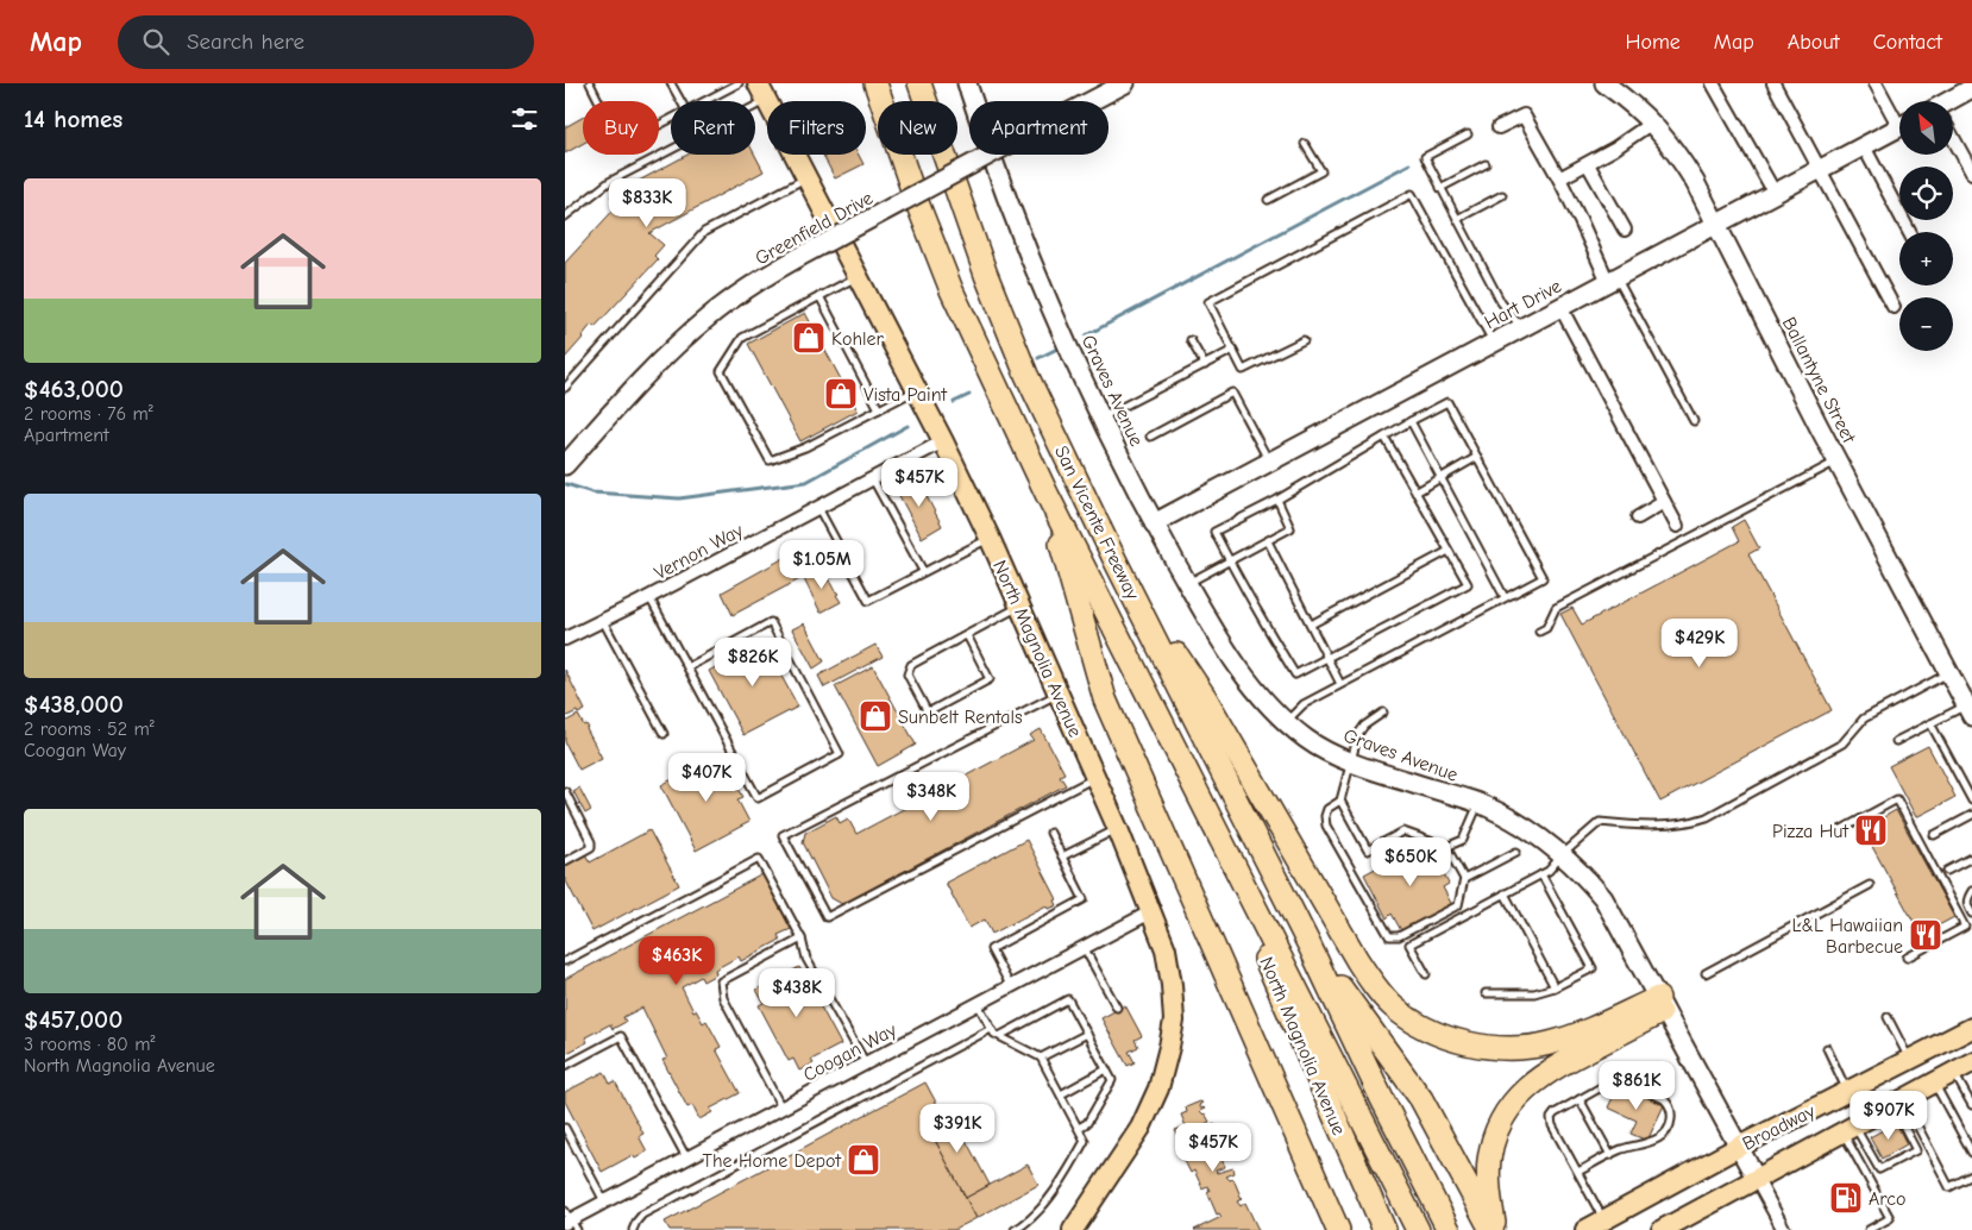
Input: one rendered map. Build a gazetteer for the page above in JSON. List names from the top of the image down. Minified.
{"streets":{"highway":["San Vicente Freeway","North Magnolia Avenue"],"main road":["Greenfield Drive","Hart Drive","Ballantyne Street","Graves Avenue","Broadway"],"street":["Vernon Way","Coogan Way"]},"crossings":[["Hart Drive","Ballantyne Street"],["Hart Drive","Graves Avenue"],["Graves Avenue","Broadway"],["San Vicente Freeway","North Magnolia Avenue"],["Vernon Way","North Magnolia Avenue"],["North Magnolia Avenue","Coogan Way"]],"places":{"shop":["Kohler","Vista Paint","Sunbelt Rentals","The Home Depot"],"restaurant":["Pizza Hut","L&L Hawaiian Barbecue"],"fuel station":["Arco"]},"north":"top left","page":{"header":"Map","search":"Search here","nav":["Home","Map","About","Contact"],"heading":"14 homes","map_buttons":["+","−"],"chip":["Buy","Rent","Filters","New","Apartment"],"list":[{"name":"$463,000","note":"2 rooms · 76 m² · Apartment"},{"name":"$438,000","note":"2 rooms · 52 m² · Coogan Way"},{"name":"$457,000","note":"3 rooms · 80 m² · North Magnolia Avenue"}],"price":["$833K","$457K","$1.05M","$429K","$826K","$407K","$348K","$650K","$463K","$438K","$861K","$907K","$391K","$457K"]}}
